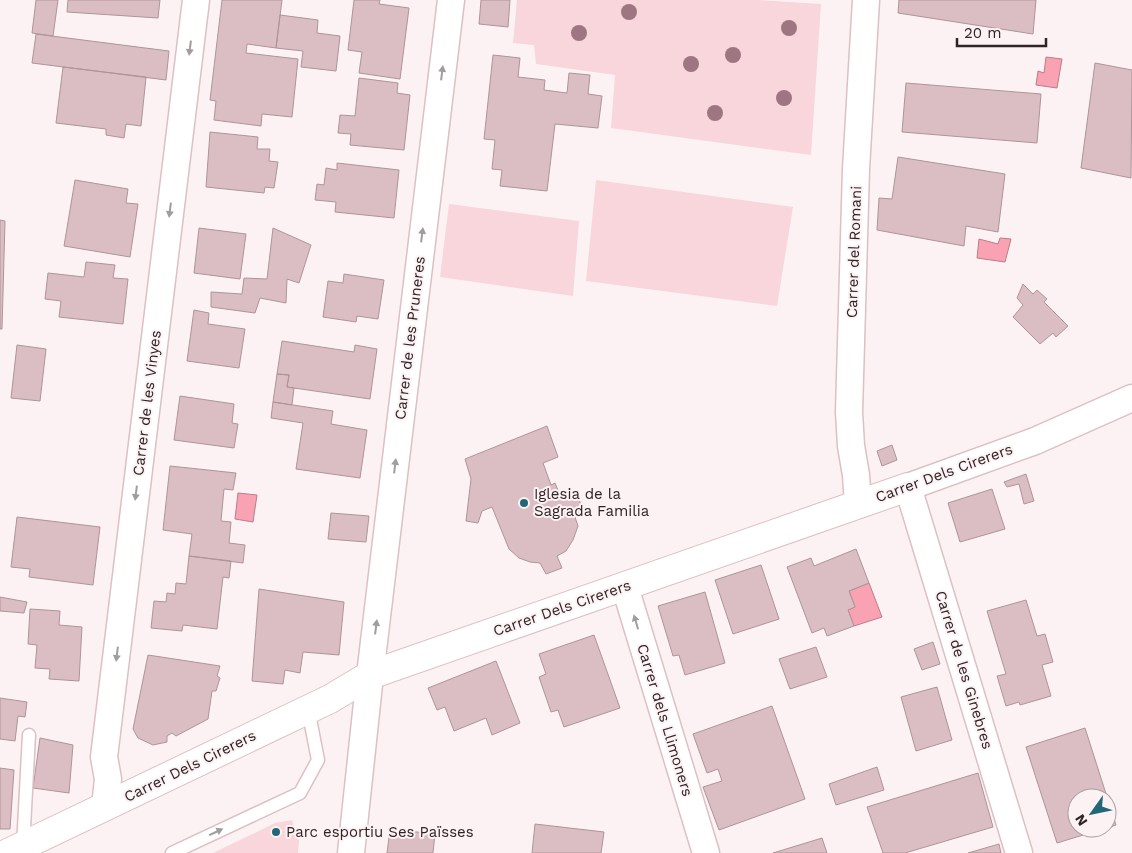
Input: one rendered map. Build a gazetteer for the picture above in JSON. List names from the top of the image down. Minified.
{"streets":{"street":["Carrer del Romani","Carrer de les Pruneres","Carrer de les Vinyes","Carrer Dels Cirerers","Carrer de les Ginebres","Carrer dels Llimoners"]},"crossings":[["Carrer del Romani","Carrer Dels Cirerers"],["Carrer de les Pruneres","Carrer Dels Cirerers"],["Carrer de les Vinyes","Carrer Dels Cirerers"],["Carrer Dels Cirerers","Carrer de les Ginebres"],["Carrer Dels Cirerers","Carrer dels Llimoners"]],"one_way":["Carrer de les Pruneres","Carrer de les Vinyes","Carrer dels Llimoners"],"places":["Iglesia de la Sagrada Familia","Parc esportiu Ses Païsses"],"scale_bar":"20 m","north":"bottom left"}
